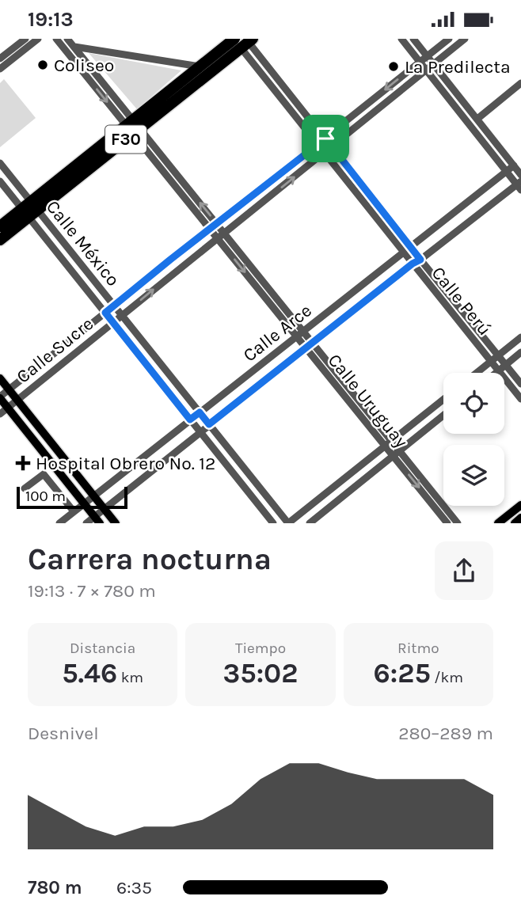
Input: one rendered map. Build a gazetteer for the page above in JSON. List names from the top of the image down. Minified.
{"streets":{"highway":["F30"],"street":["Calle México","Calle Perú","Calle Arce","Calle Sucre","Calle Uruguay"]},"crossings":[["F30","Calle México"],["F30","Calle Perú"],["F30","Calle Uruguay"],["Calle México","Calle Arce"],["Calle México","Calle Sucre"],["Calle Perú","Calle Arce"],["Calle Perú","Calle Sucre"],["Calle Arce","Calle Uruguay"],["Calle Sucre","Calle Uruguay"]],"places":{"other":["Coliseo","La Predilecta"],"health":["Hospital Obrero No. 12"]},"scale_bar":"100 m","page":{"status":"19:13","scale":"100 m","heading":["Carrera nocturna","19:13 · 7 × 780 m"],"stats":[["Distancia","5.46 km"],["Tiempo","35:02"],["Ritmo","6:25 /km"]],"chart":["Desnivel","280–289 m"],"list":[{"name":"780 m","note":"6:35"}]}}
